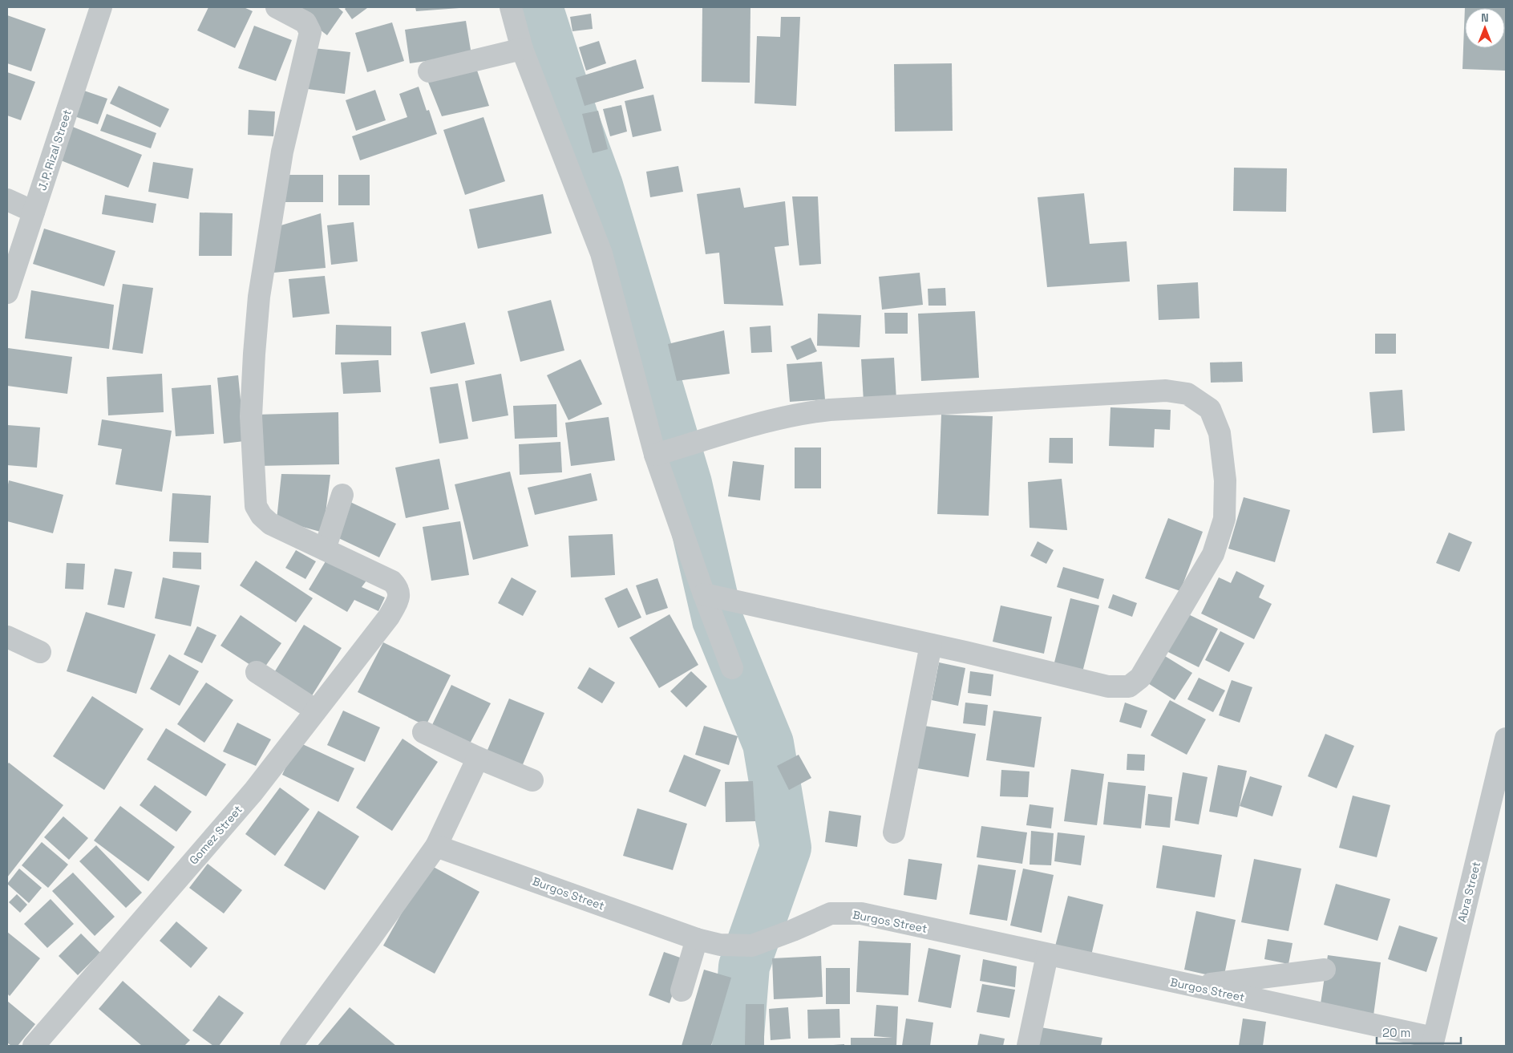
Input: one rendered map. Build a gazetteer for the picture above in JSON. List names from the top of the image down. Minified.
{"streets":{"street":["J. P. Rizal Street","Gomez Street","Abra Street","Burgos Street"]},"crossings":[["Abra Street","Burgos Street"]],"scale_bar":"20 m","north":"top"}
